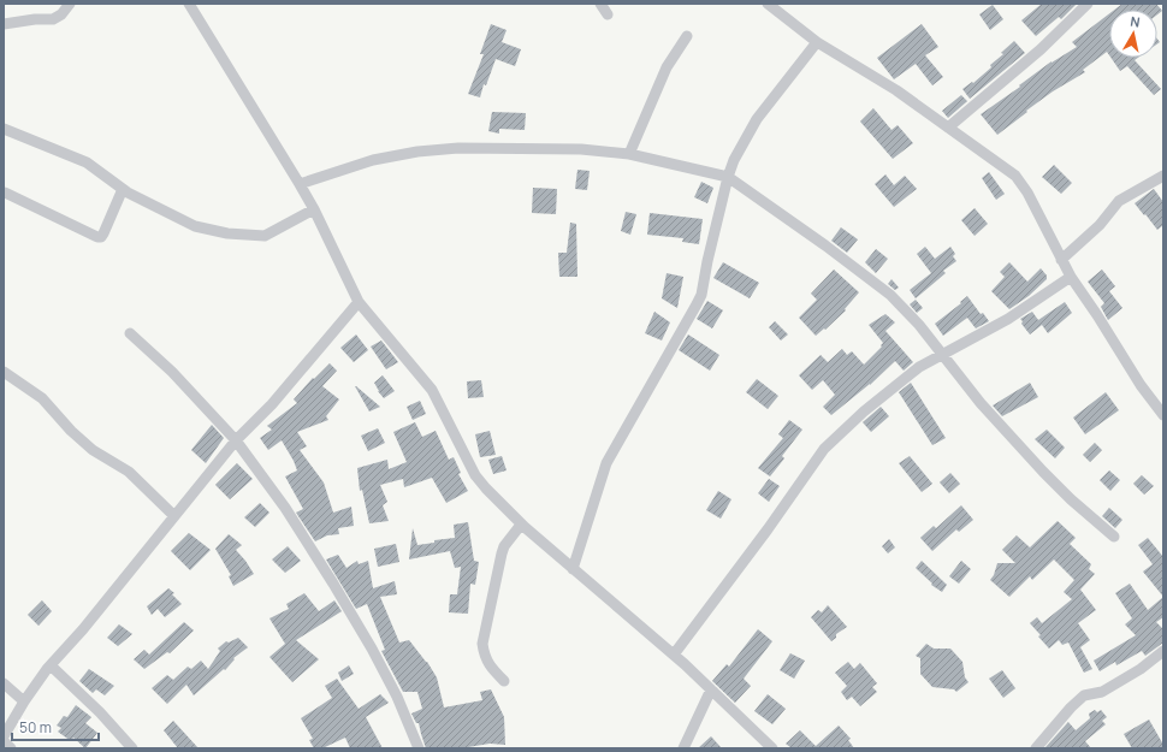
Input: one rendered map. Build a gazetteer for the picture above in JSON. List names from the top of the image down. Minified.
{"scale_bar":"50 m","north":"top"}
